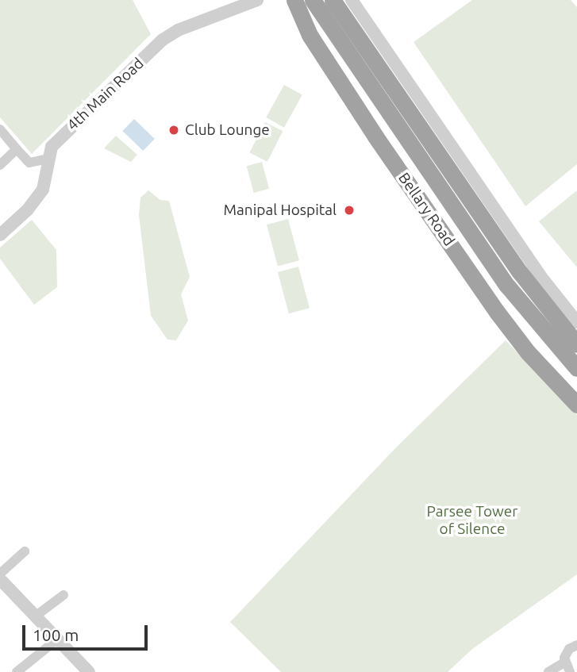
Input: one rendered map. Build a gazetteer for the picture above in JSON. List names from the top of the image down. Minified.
{"streets":{"highway":["Bellary Road"],"street":["4th Main Road"]},"parks":["Parsee Tower of Silence"],"places":["Club Lounge","Manipal Hospital"],"scale_bar":"100 m"}
